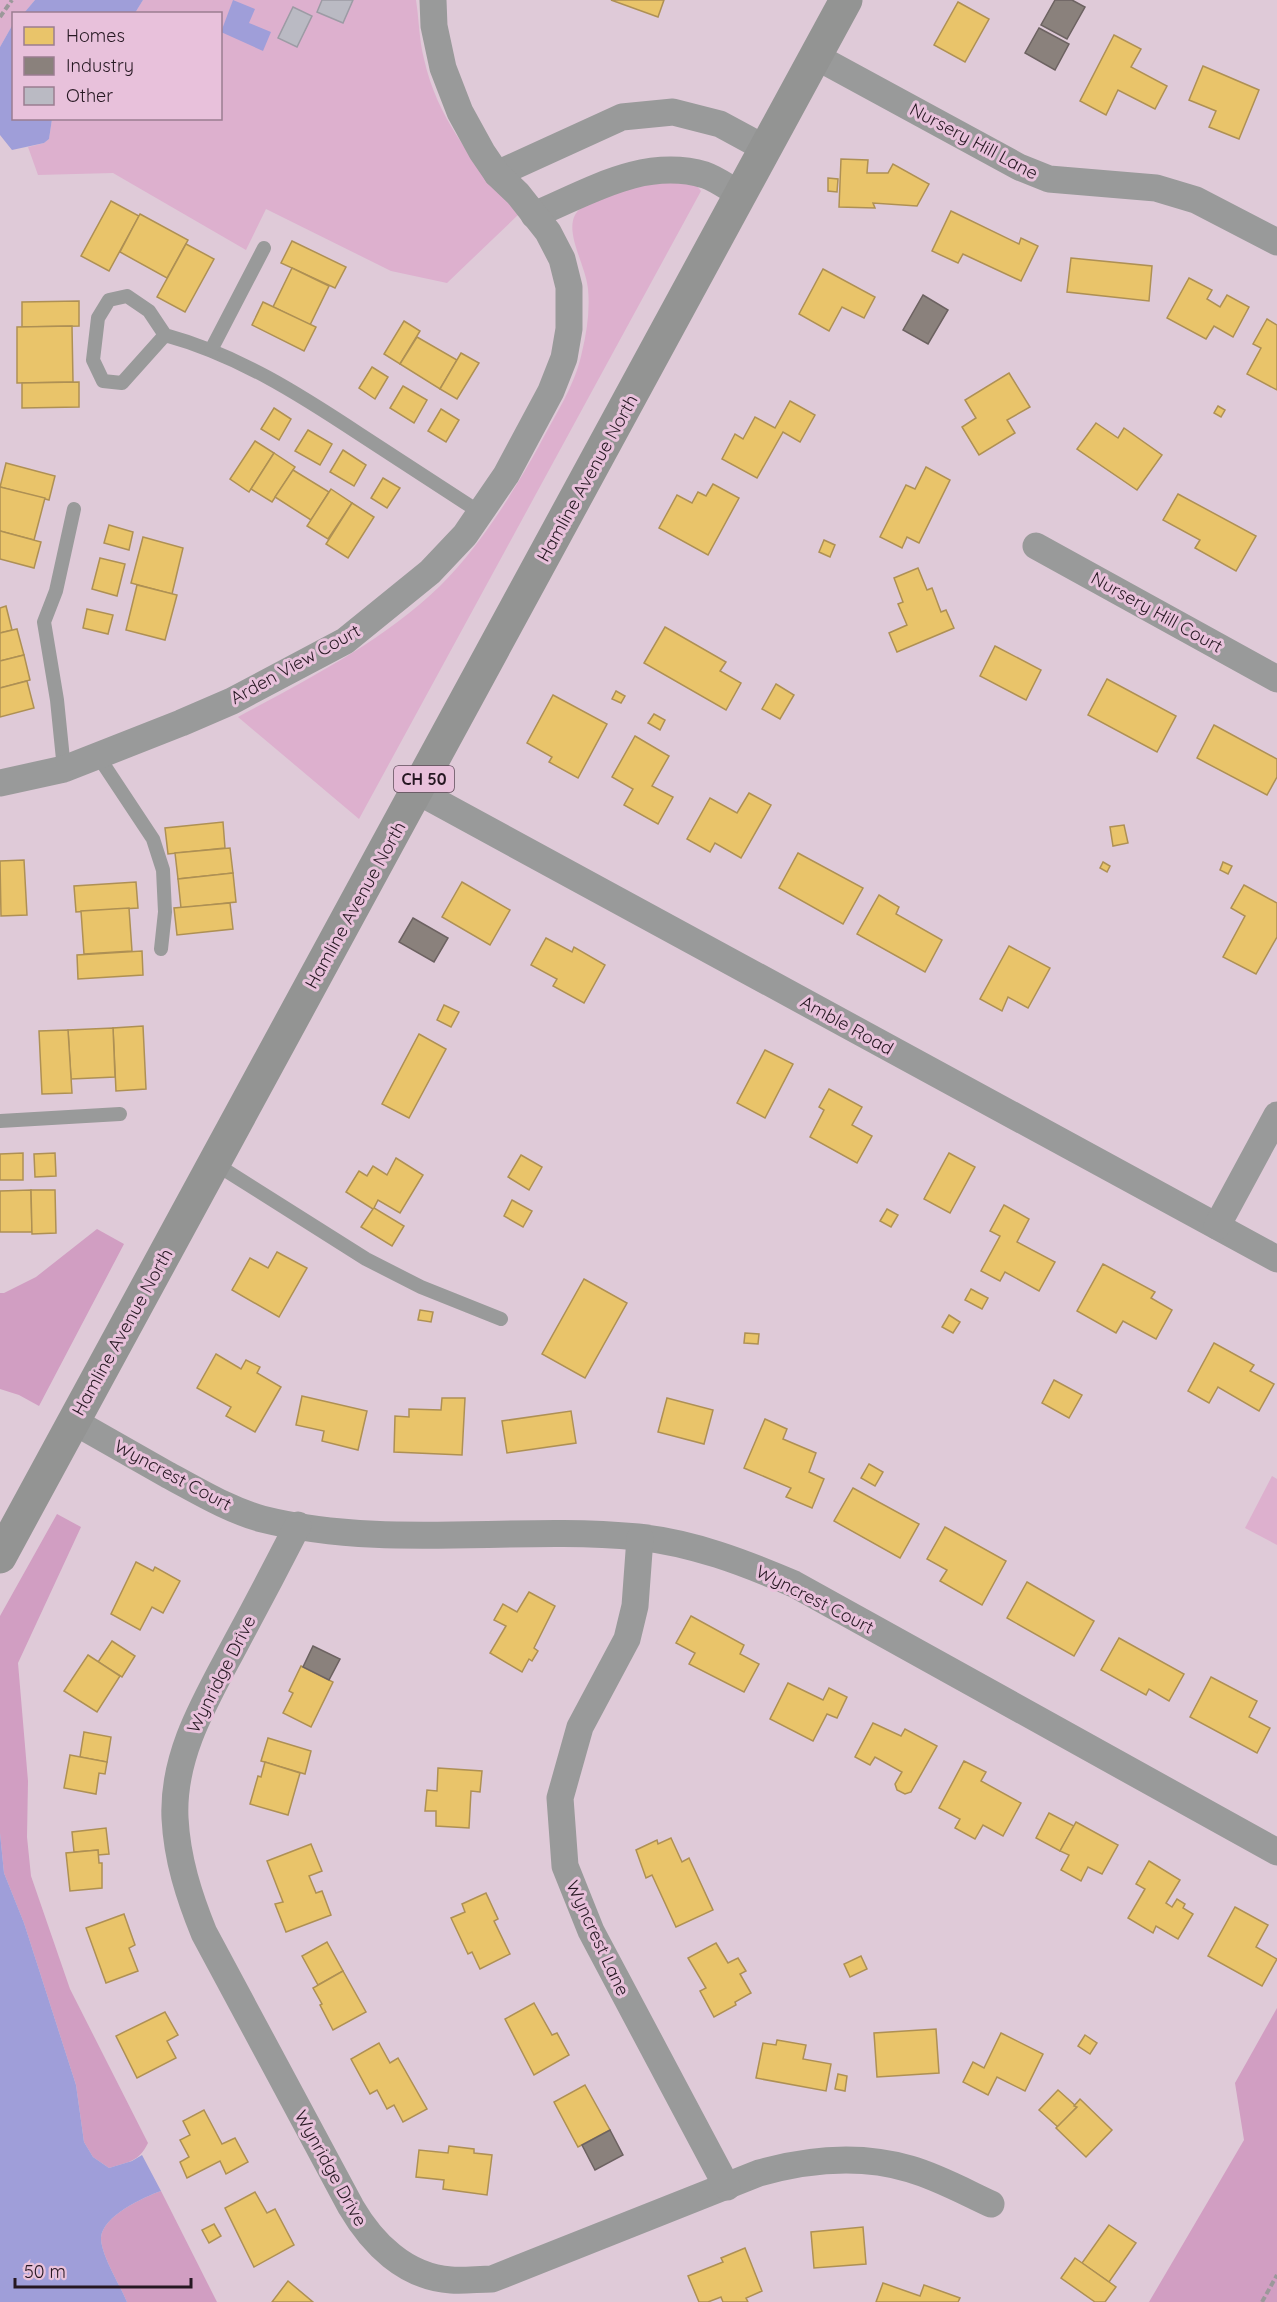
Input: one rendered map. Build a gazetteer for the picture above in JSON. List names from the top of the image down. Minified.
{"streets":{"main road":["Hamline Avenue North","CH 50"],"street":["Nursery Hill Lane","Nursery Hill Court","Arden View Court","Amble Road","Wyncrest Court","Wynridge Drive","Wyncrest Lane"]},"crossings":[["Nursery Hill Lane","Hamline Avenue North"],["Hamline Avenue North","Amble Road"],["Hamline Avenue North","Wyncrest Court"],["Wyncrest Court","Wynridge Drive"],["Wyncrest Court","Wyncrest Lane"],["Wynridge Drive","Wyncrest Lane"]],"legend":["Homes","Industry","Other"],"scale_bar":"50 m"}
